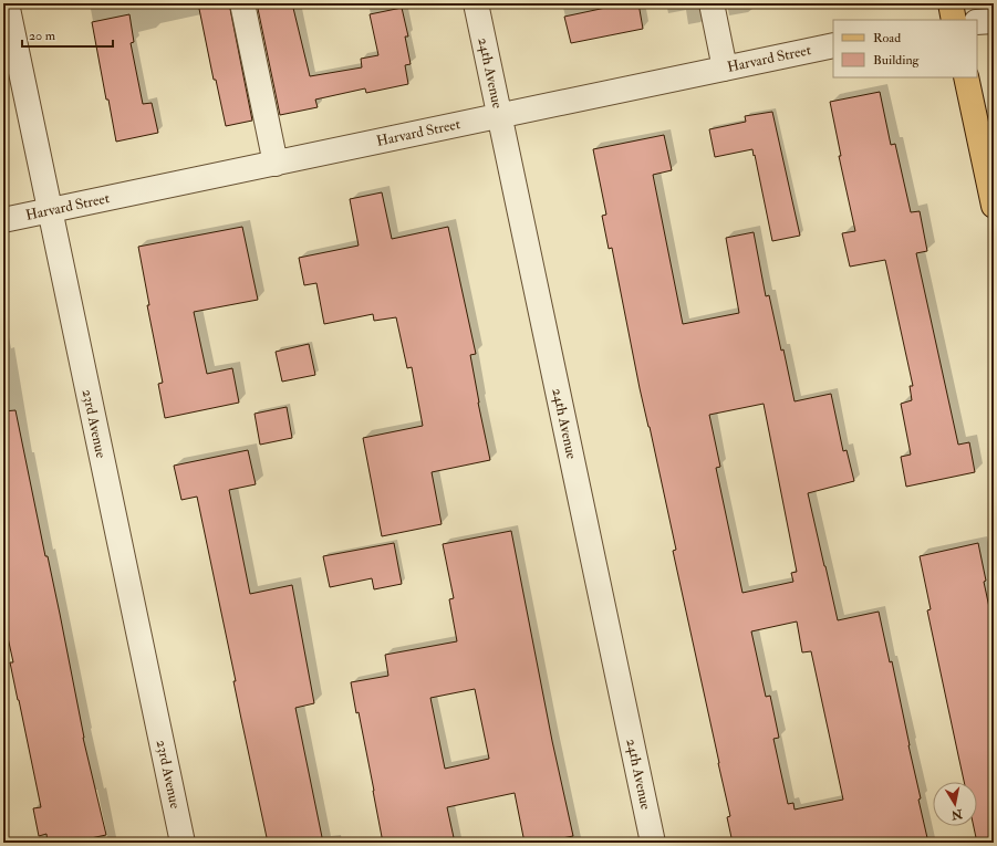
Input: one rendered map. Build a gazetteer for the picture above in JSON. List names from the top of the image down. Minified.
{"streets":{"street":["Harvard Street","24th Avenue","23rd Avenue"]},"crossings":[["Harvard Street","24th Avenue"],["Harvard Street","23rd Avenue"]],"legend":["Road","Building"],"scale_bar":"20 m","north":"bottom"}
